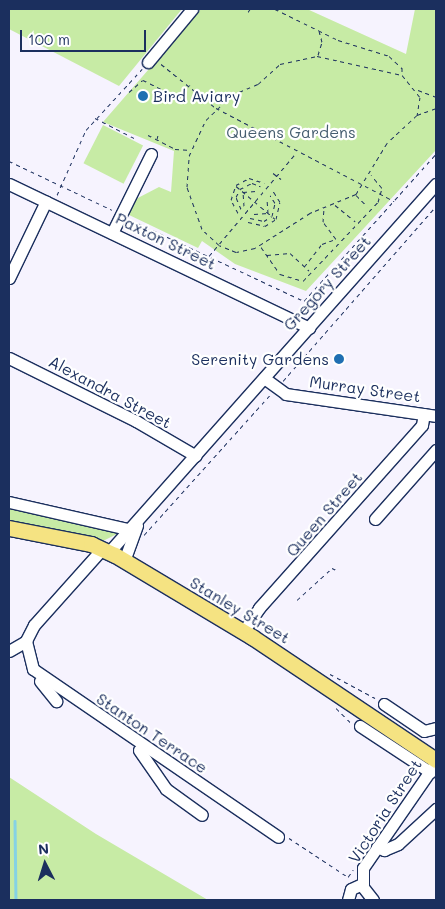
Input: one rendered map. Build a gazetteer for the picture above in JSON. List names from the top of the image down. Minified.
{"streets":{"main road":["Stanley Street"],"street":["Paxton Street","Gregory Street","Murray Street","Alexandra Street","Queen Street","Stanton Terrace","Victoria Street"]},"crossings":[["Paxton Street","Gregory Street"],["Gregory Street","Alexandra Street"],["Gregory Street","Stanley Street"],["Murray Street","Queen Street"],["Queen Street","Stanley Street"],["Stanley Street","Victoria Street"]],"parks":["Queens Gardens"],"places":["Bird Aviary","Serenity Gardens"],"scale_bar":"100 m","north":"top"}
